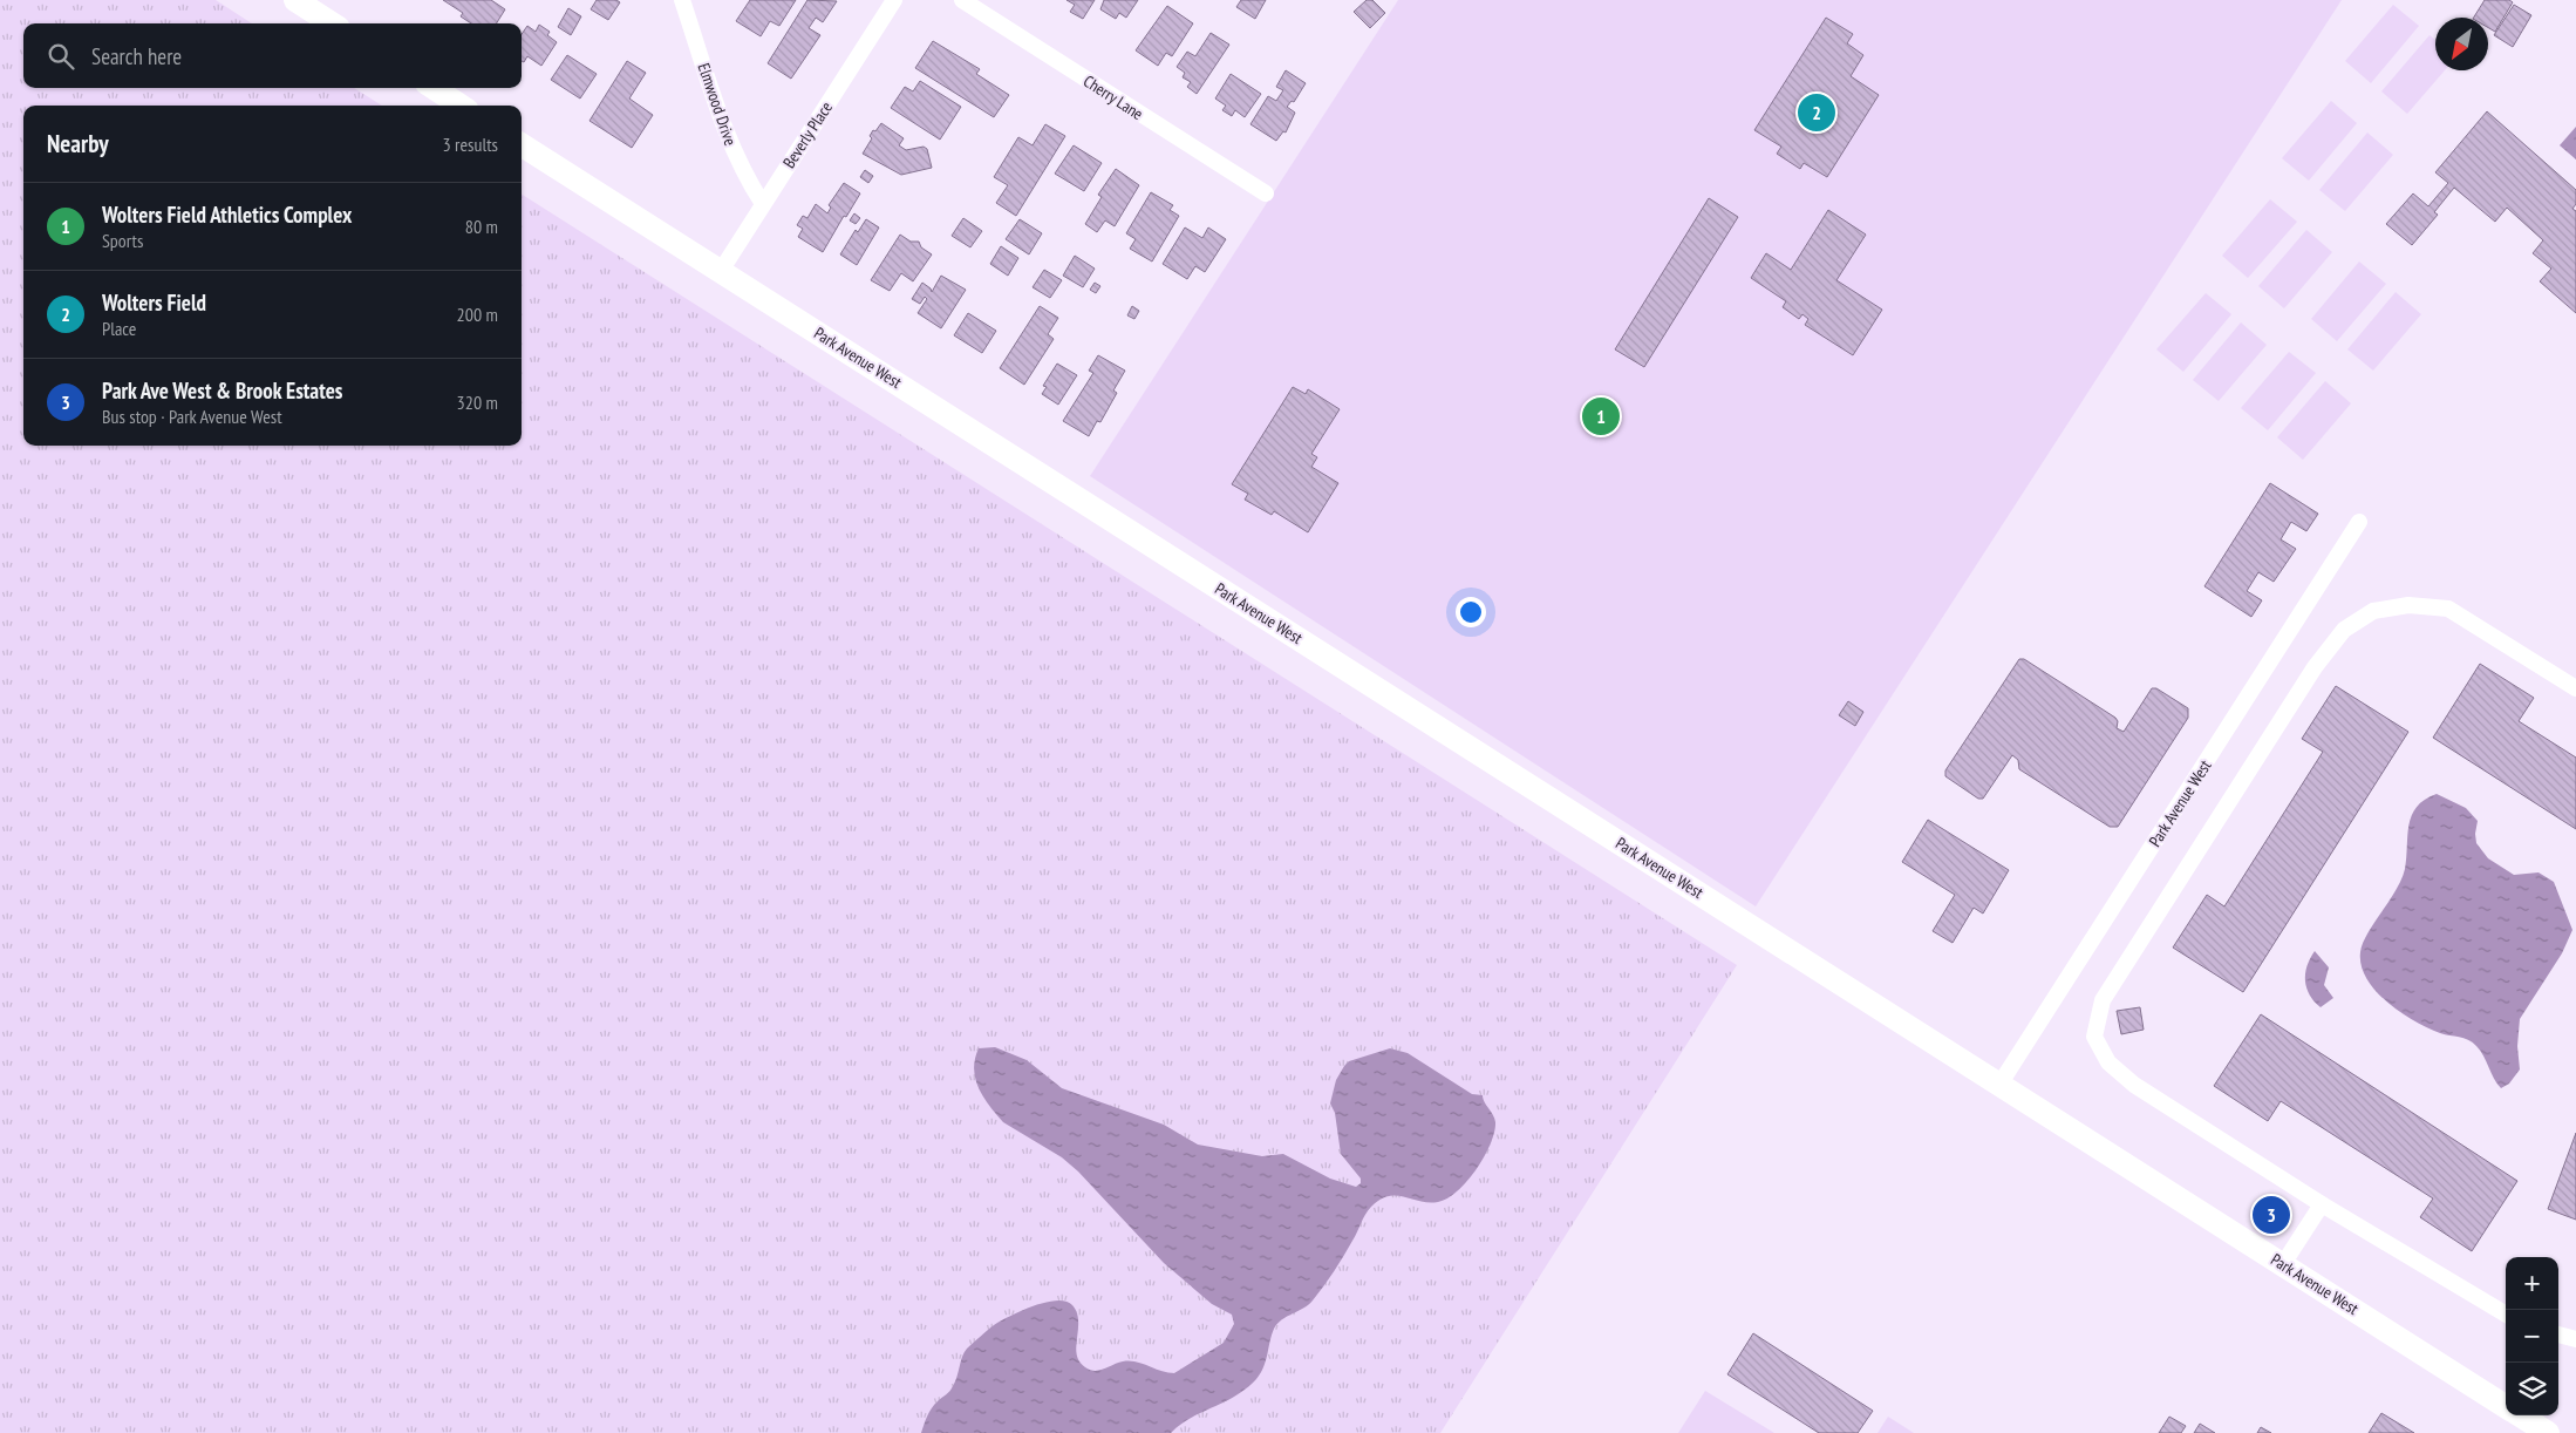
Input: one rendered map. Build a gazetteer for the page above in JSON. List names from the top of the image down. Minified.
{"streets":{"street":["Cherry Lane","Elmwood Drive","Beverly Place","Park Avenue West"]},"crossings":[["Elmwood Drive","Beverly Place"],["Beverly Place","Park Avenue West"]],"north":"bottom left","page":{"search":"Search here","pins":["2","1","3"],"heading":["Nearby","3 results"],"list":[{"mark":"1","name":"Wolters Field Athletics Complex","note":"Sports","value":"80 m"},{"mark":"2","name":"Wolters Field","note":"Place","value":"200 m"},{"mark":"3","name":"Park Ave West & Brook Estates","note":"Bus stop · Park Avenue West","value":"320 m"}],"map_buttons":["+","−"]}}
